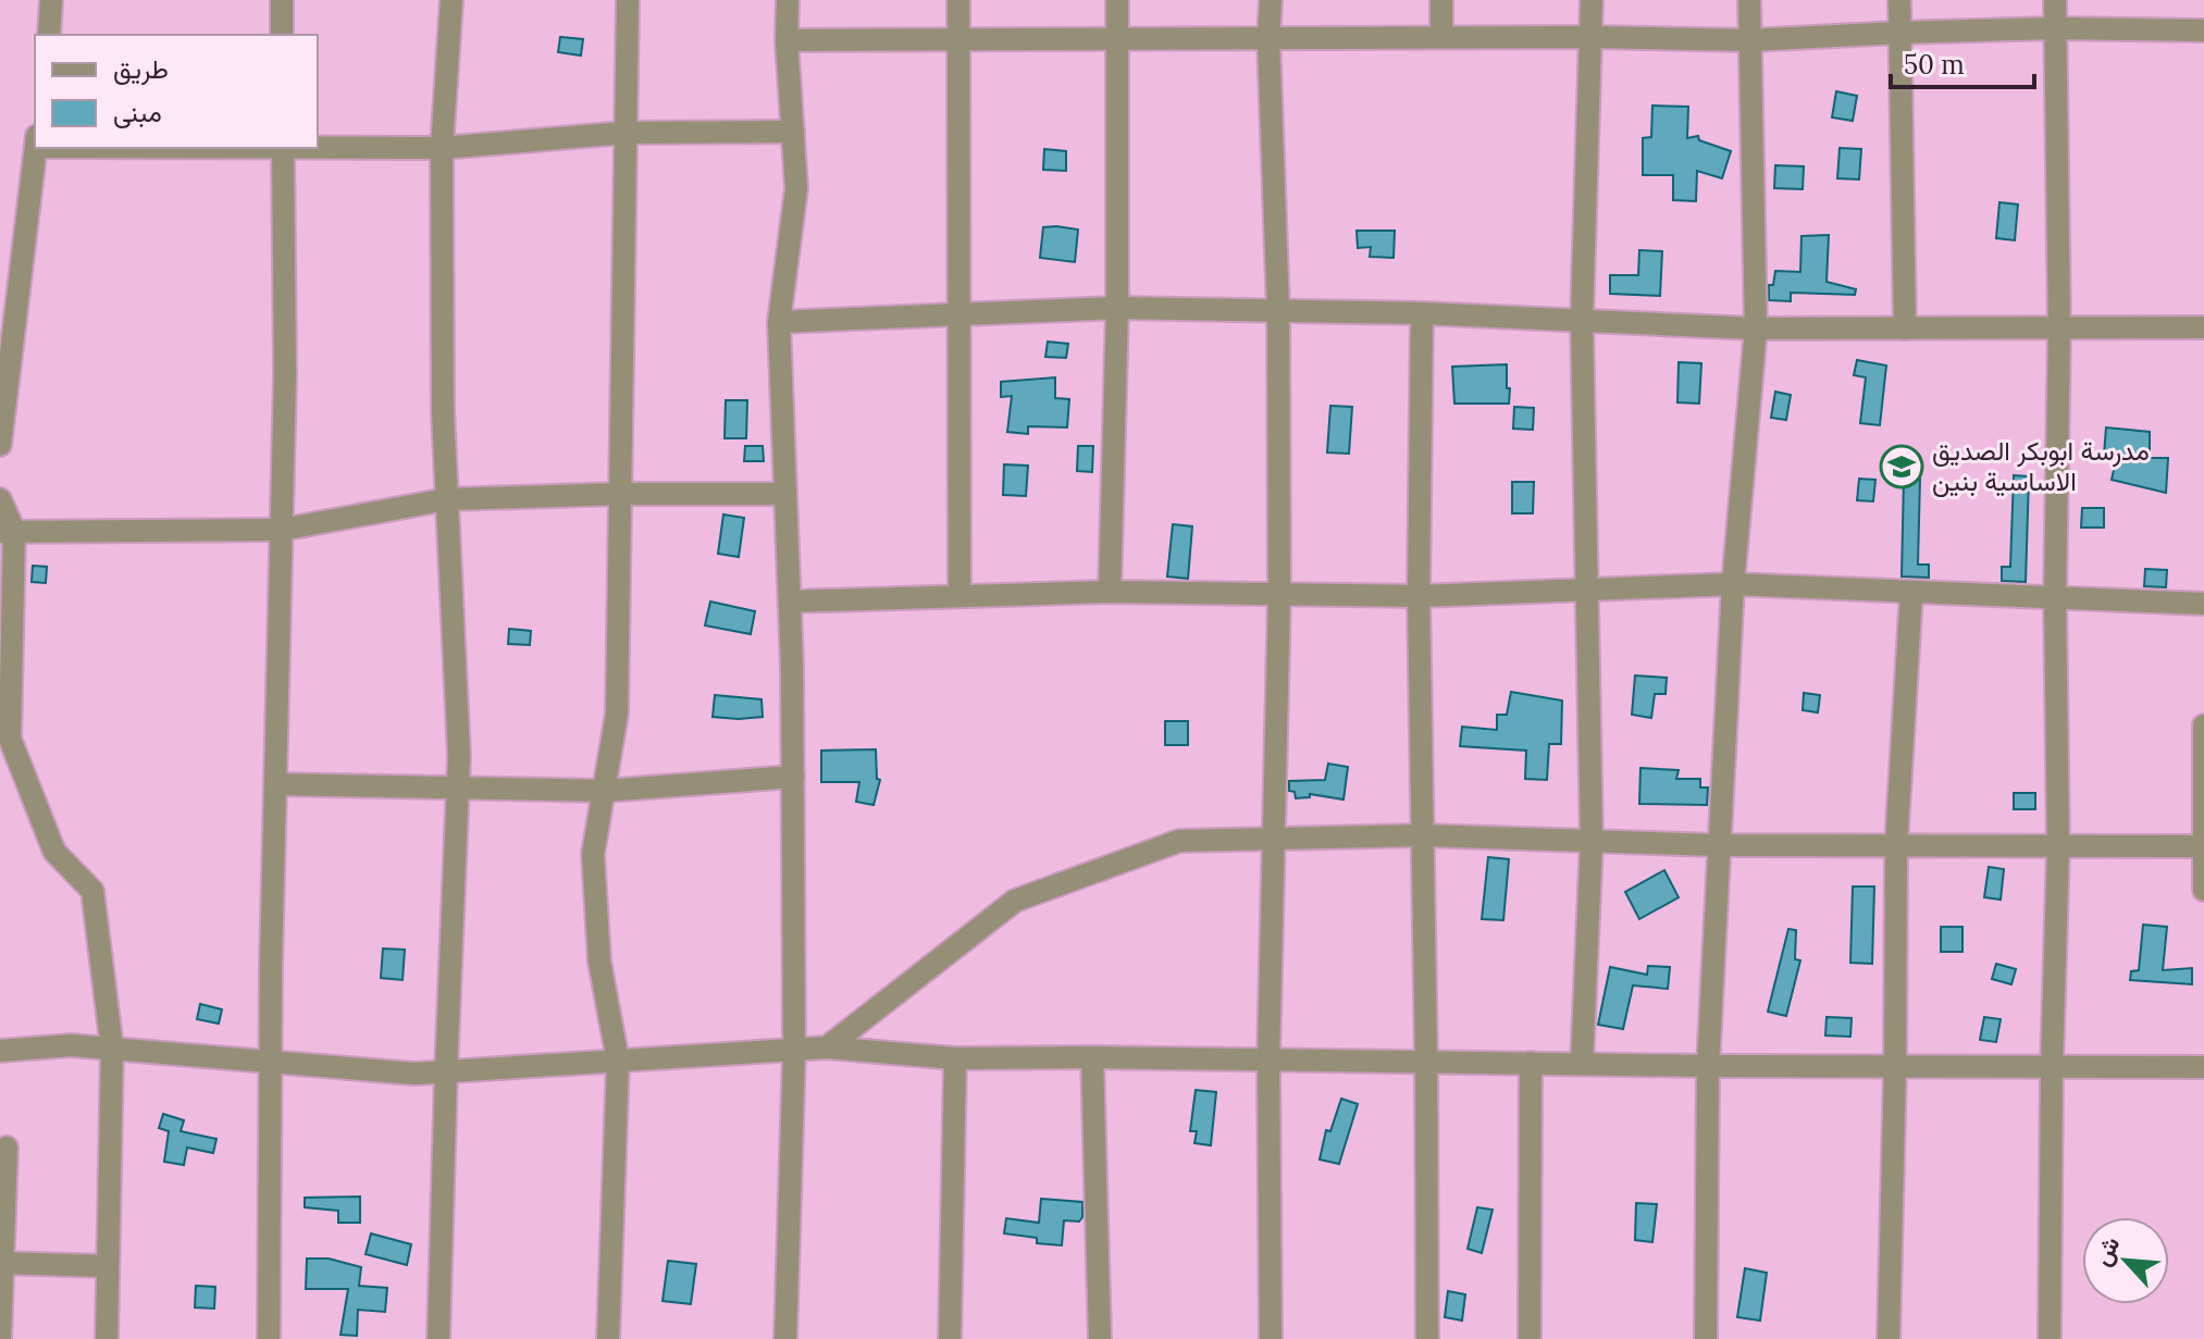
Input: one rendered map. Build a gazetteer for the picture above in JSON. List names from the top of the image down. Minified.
{"places":{"school or university":["مدرسة ابوبكر الصديق الاساسية بنين"]},"legend":["طريق","مبنى"],"scale_bar":"50 m","north":"top left"}
